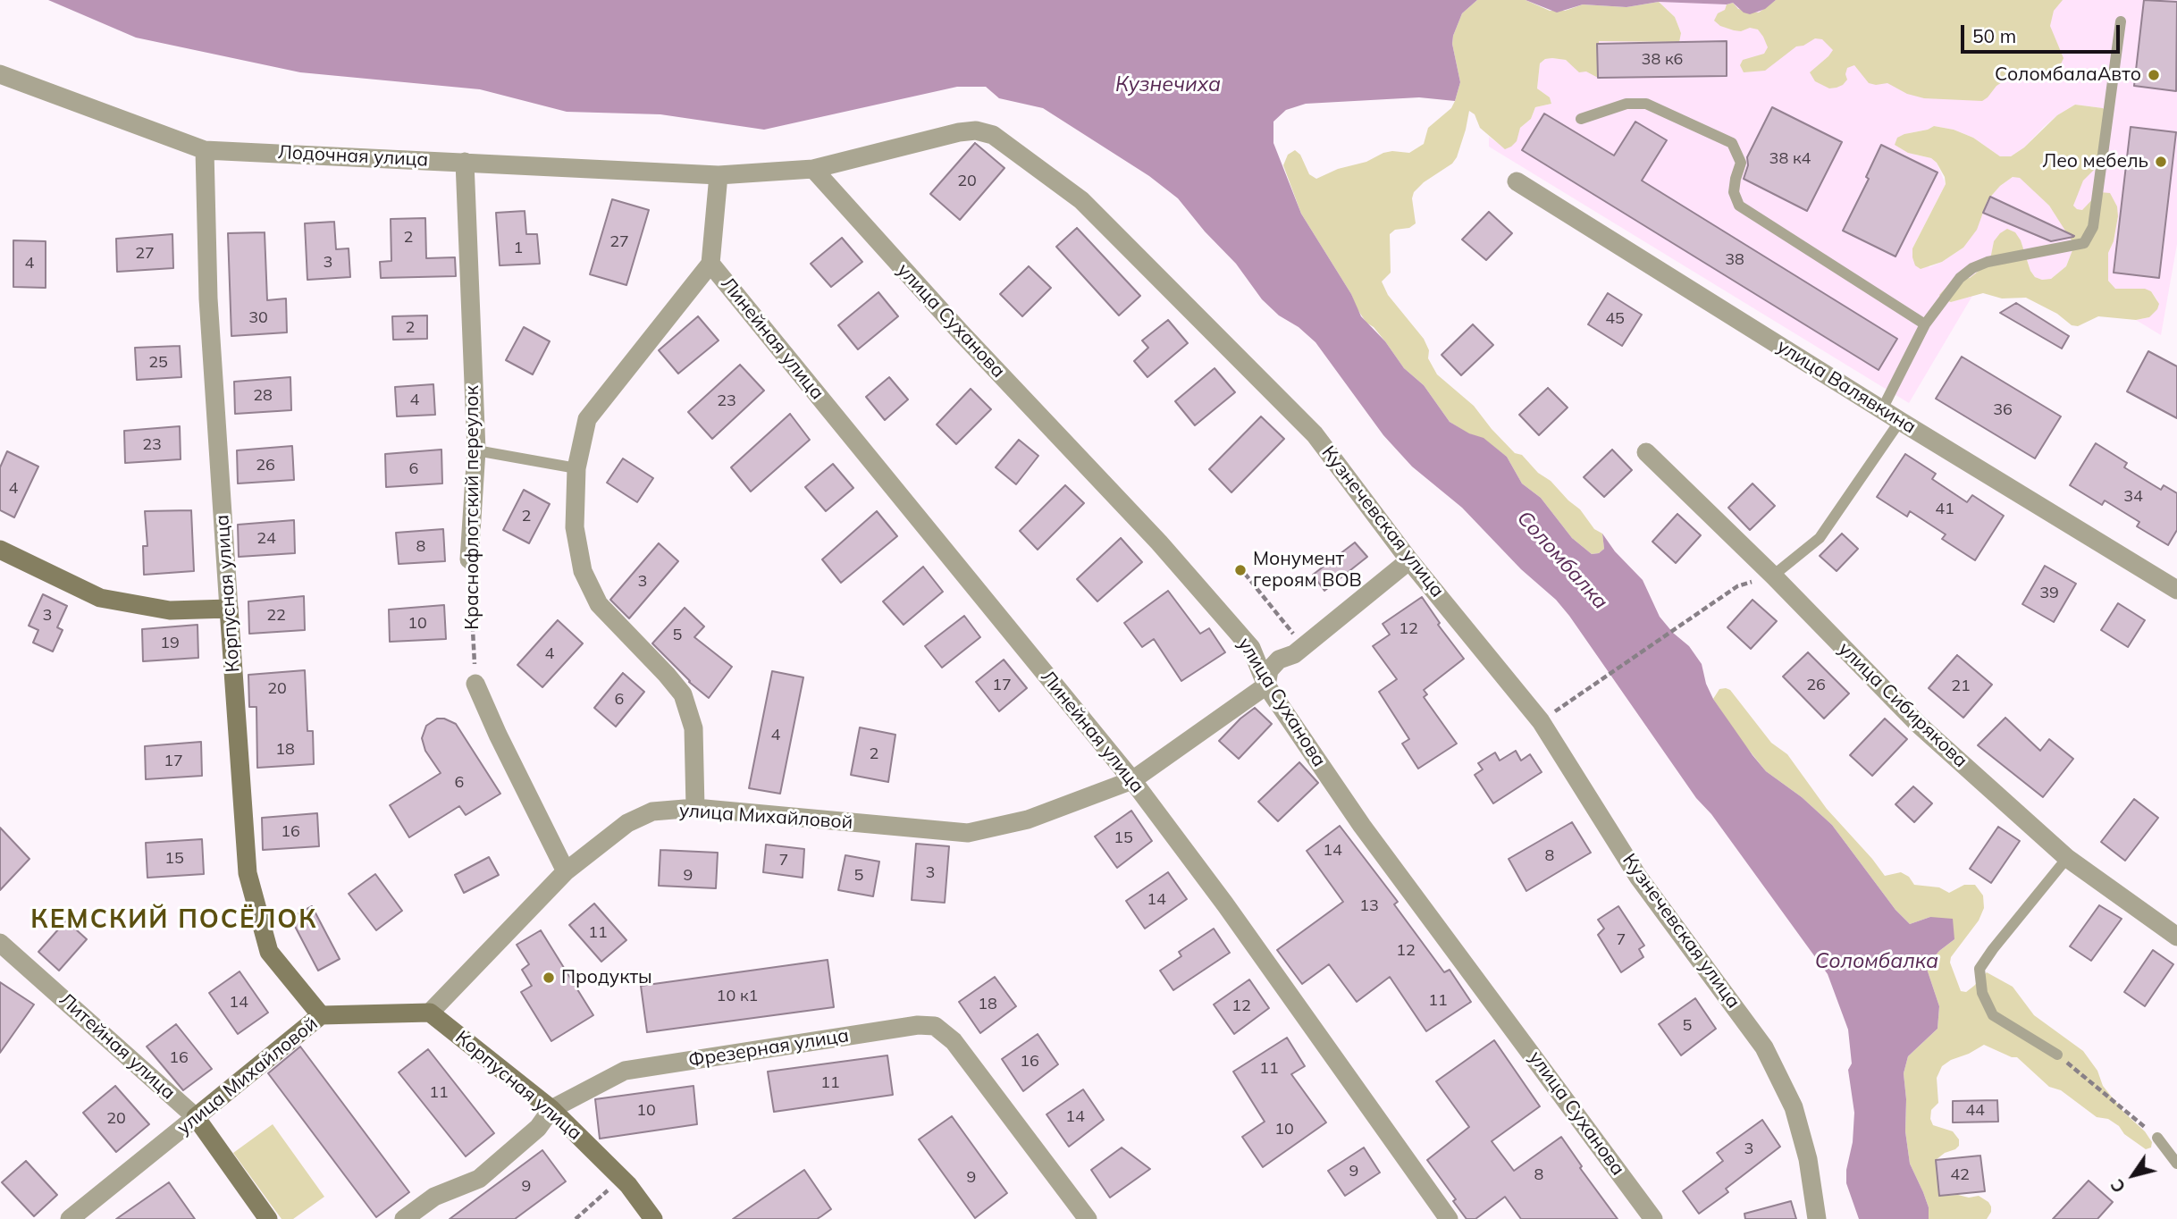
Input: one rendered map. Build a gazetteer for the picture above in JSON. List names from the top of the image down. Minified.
{"streets":{"street":["Лодочная улица","улица Суханова","Линейная улица","улица Валявкина","Краснофлотский переулок","Кузнечевская улица","Корпусная улица","улица Сибирякова","улица Михайловой","Литейная улица","Фрезерная улица"]},"crossings":[["Лодочная улица","Краснофлотский переулок"],["Лодочная улица","Кузнечевская улица"],["Лодочная улица","Корпусная улица"],["улица Суханова","Кузнечевская улица"],["улица Суханова","улица Михайловой"],["Линейная улица","улица Михайловой"],["Кузнечевская улица","улица Михайловой"],["Корпусная улица","улица Михайловой"],["Корпусная улица","Фрезерная улица"],["улица Михайловой","Литейная улица"]],"districts":["КЕМСКИЙ ПОСЁЛОК"],"water":["Кузнечиха","Соломбалка"],"places":["СоломбалаАвто","Лео мебель","Монумент героям ВОВ","Продукты"],"house_numbers":["38 к6","38 к4","20","2","27","1","27","38","3","4","30","45","2","25","28","4","23","36","23","26","6","4","34","41","2","24","8","3","39","3","22","10","12","5","19","4","17","26","21","20","6","4","18","2","17","6","16","15","14","8","15","7","3","9","5","14","13","11","7","12","10 к1","11","14","18","12","5","16","16","11","11","11","10","44","14","20","10","3","9","8","42","9","9"],"scale_bar":"50 m","north":"bottom left"}
